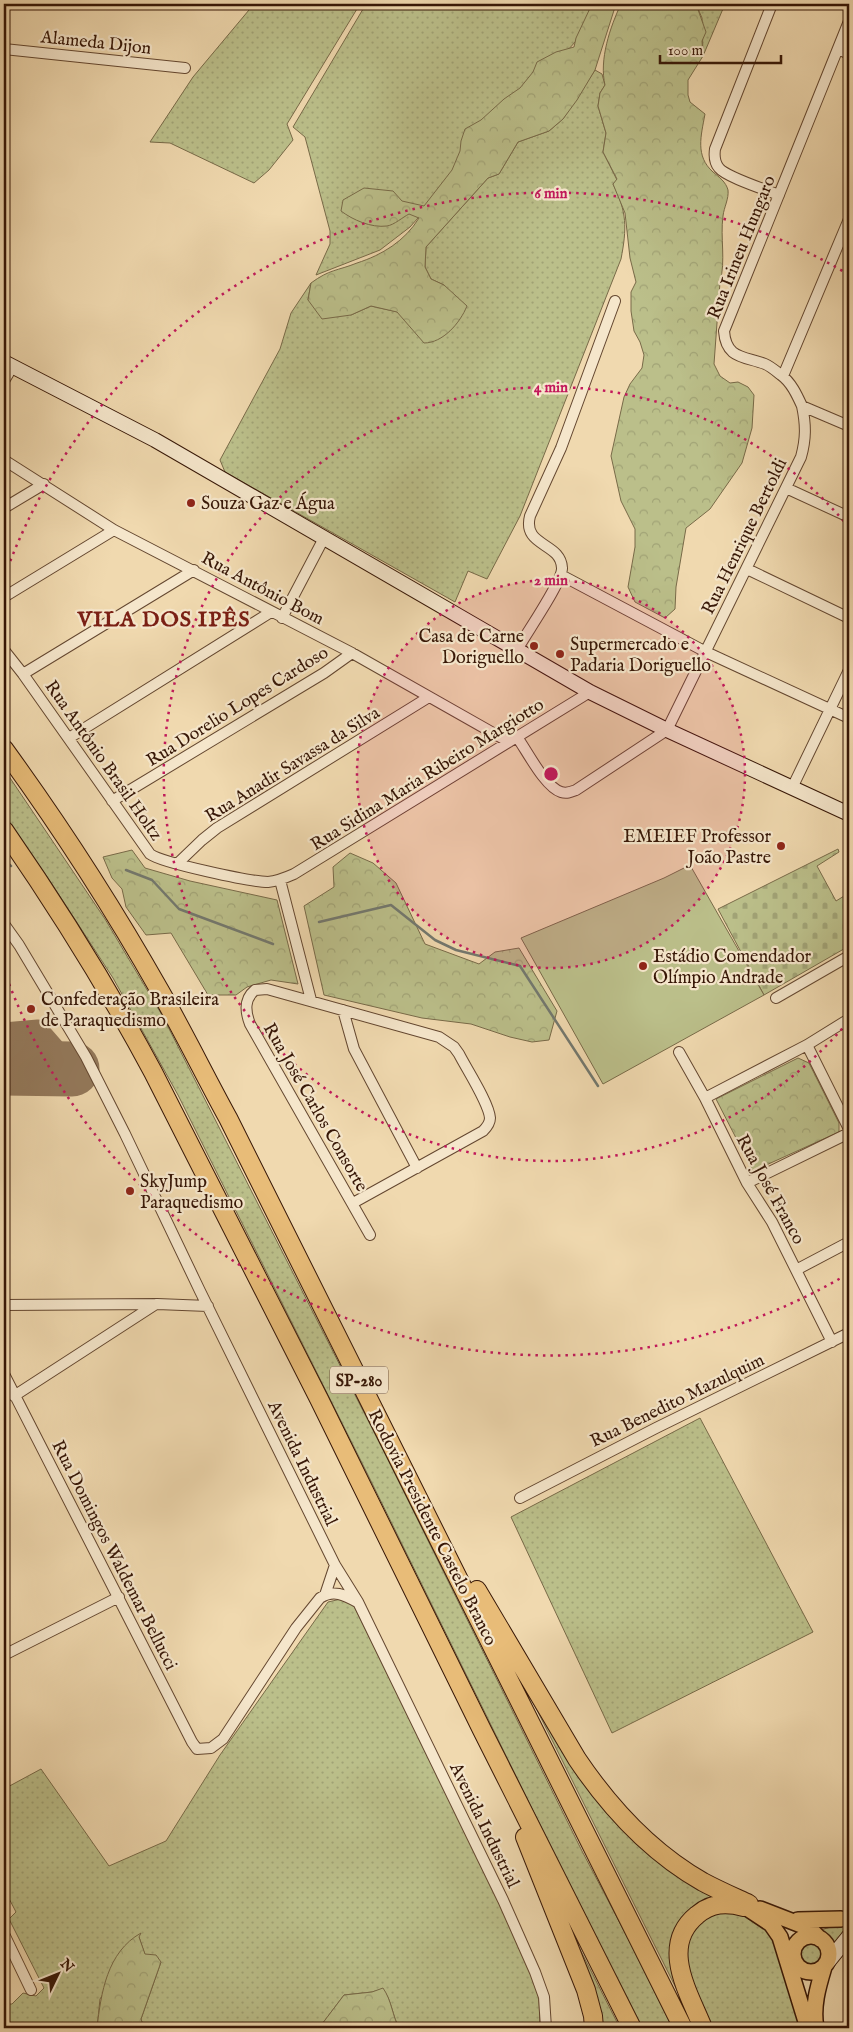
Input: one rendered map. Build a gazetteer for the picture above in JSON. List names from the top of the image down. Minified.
{"streets":{"highway":["SP-280","Rodovia Presidente Castelo Branco"],"street":["Alameda Dijon","Rua Irineu Hungaro","Rua Henrique Bertoldi","Rua Antônio Bom","Rua Dorelio Lopes Cardoso","Rua Antônio Brasil Holtz","Rua Anadir Savassa da Silva","Rua Sidina Maria Ribeiro Margiotto","Rua José Carlos Consorte","Rua José Franco","Rua Benedito Mazulquim","Avenida Industrial","Rua Domingos Waldemar Bellucci"]},"crossings":[["Rua Irineu Hungaro","Rua Henrique Bertoldi"],["Rua Antônio Bom","Rua Dorelio Lopes Cardoso"],["Rua Antônio Bom","Rua Anadir Savassa da Silva"],["Rua Antônio Bom","Rua Sidina Maria Ribeiro Margiotto"],["Rua Dorelio Lopes Cardoso","Rua Antônio Brasil Holtz"],["Rua Antônio Brasil Holtz","Rua Anadir Savassa da Silva"],["Rua Antônio Brasil Holtz","Rua Sidina Maria Ribeiro Margiotto"],["Rua José Franco","Rua Benedito Mazulquim"]],"districts":["VILA DOS IPÊS"],"places":["Souza Gaz e Água","Casa de Carne Doriguello","Supermercado e Padaria Doriguello","EMEIEF Professor João Pastre","Estádio Comendador Olímpio Andrade","Confederação Brasileira de Paraquedismo","SkyJump Paraquedismo"],"scale_bar":"100 m","north":"top right","rings":["6 min","4 min","2 min"]}
